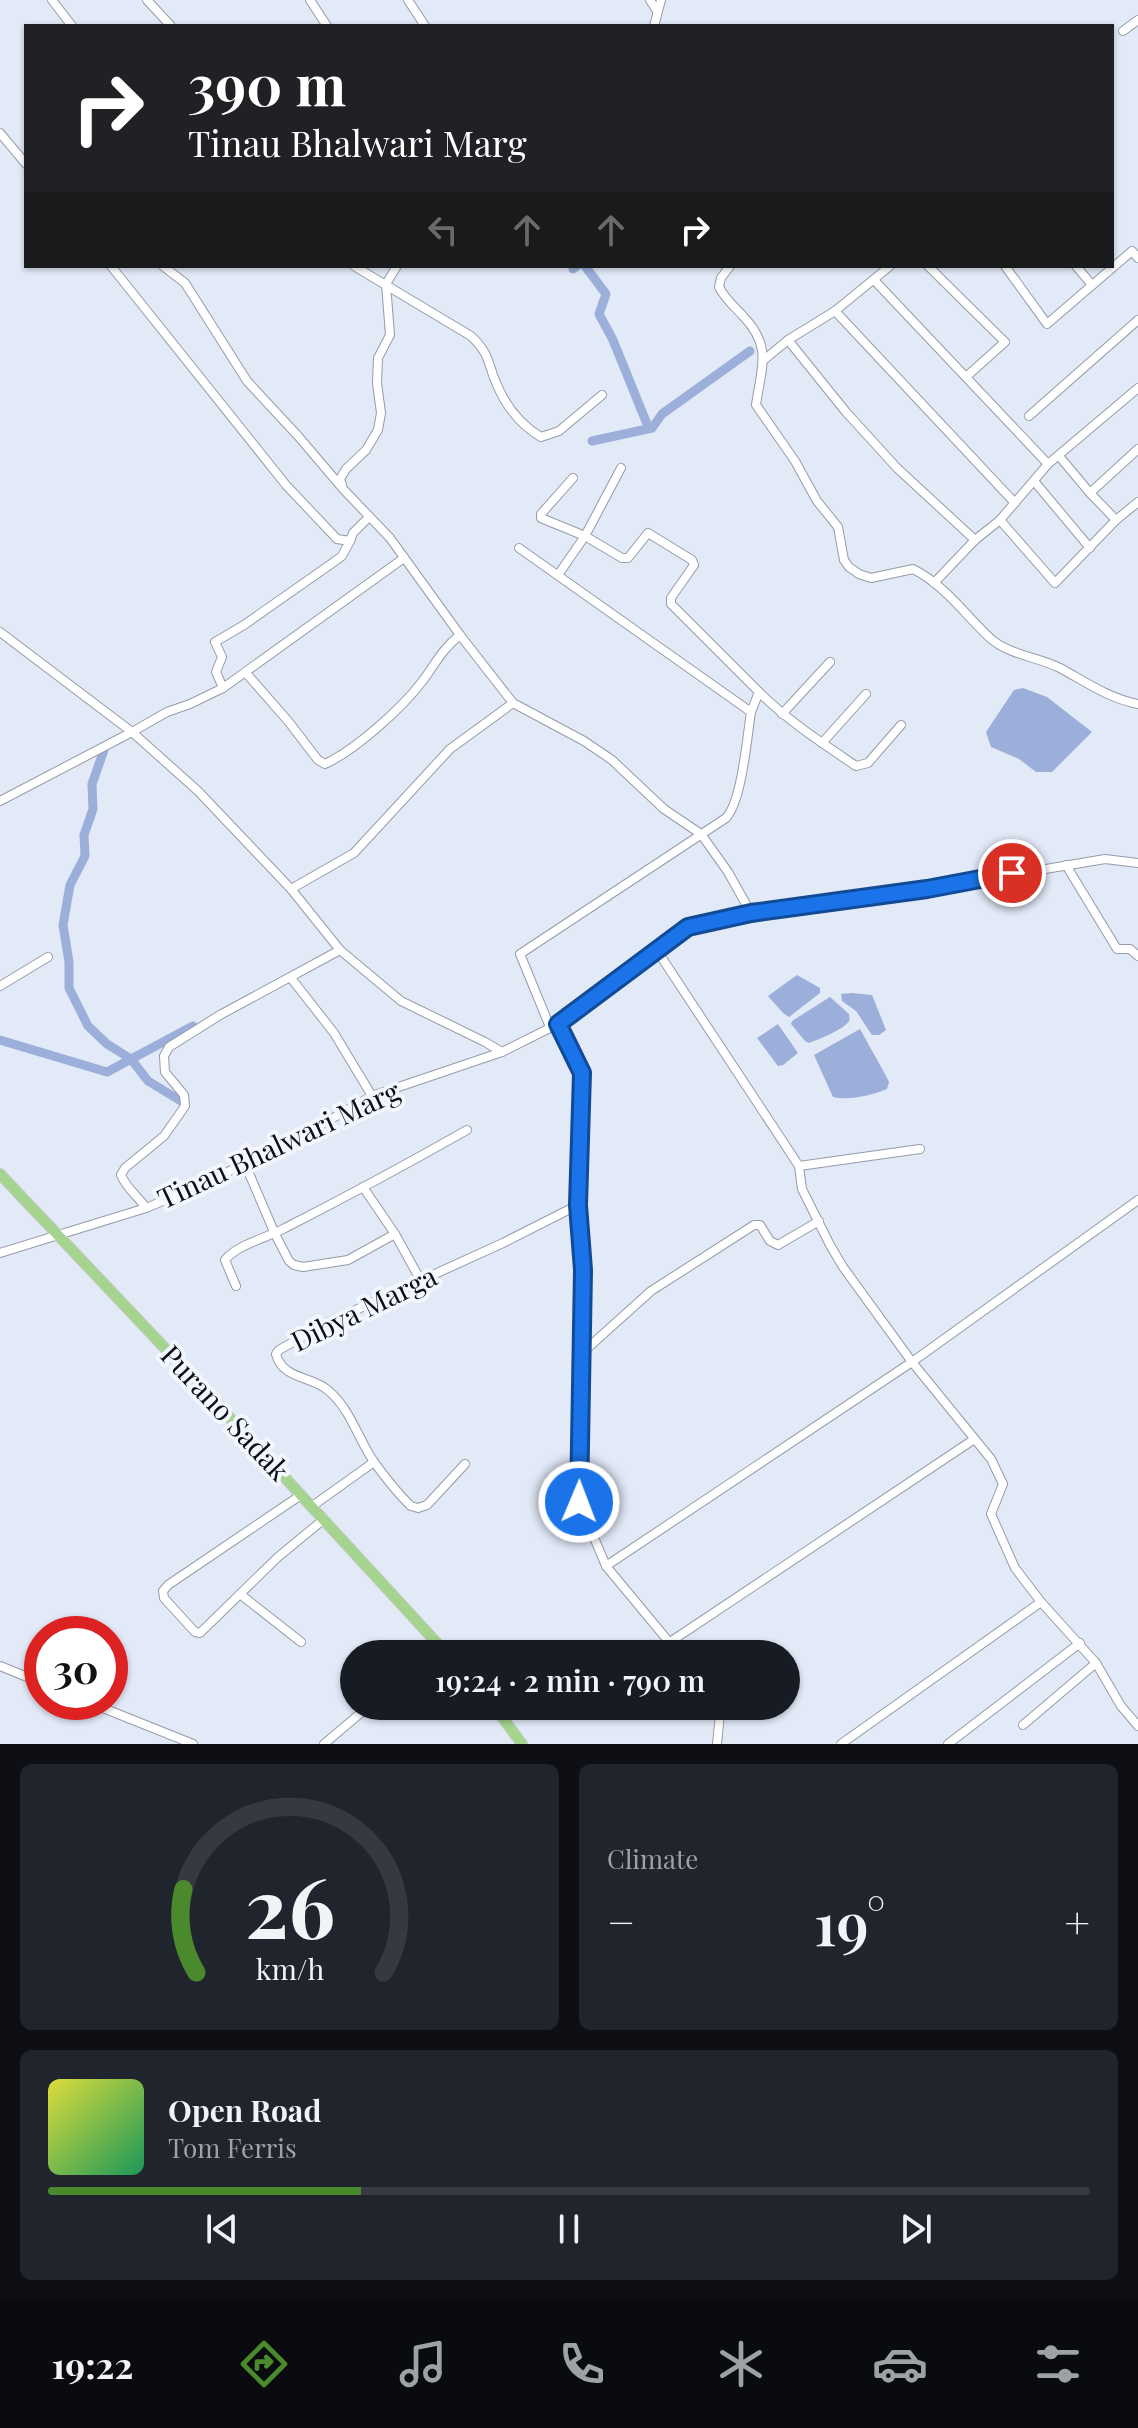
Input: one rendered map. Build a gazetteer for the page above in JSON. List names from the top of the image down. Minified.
{"streets":{"main road":["Purano Sadak"],"street":["Tinau Bhalwari Marg","Dibya Marga"]},"crossings":[["Tinau Bhalwari Marg","Purano Sadak"]],"page":{"turn":["390 m","Tinau Bhalwari Marg"],"limit":"30","trip":"19:24 · 2 min · 790 m","tile":"Climate","heat":["−","19°","+"],"song":["Open Road","Tom Ferris"],"tabs":"19:22","gauge":["26","km/h"]}}
